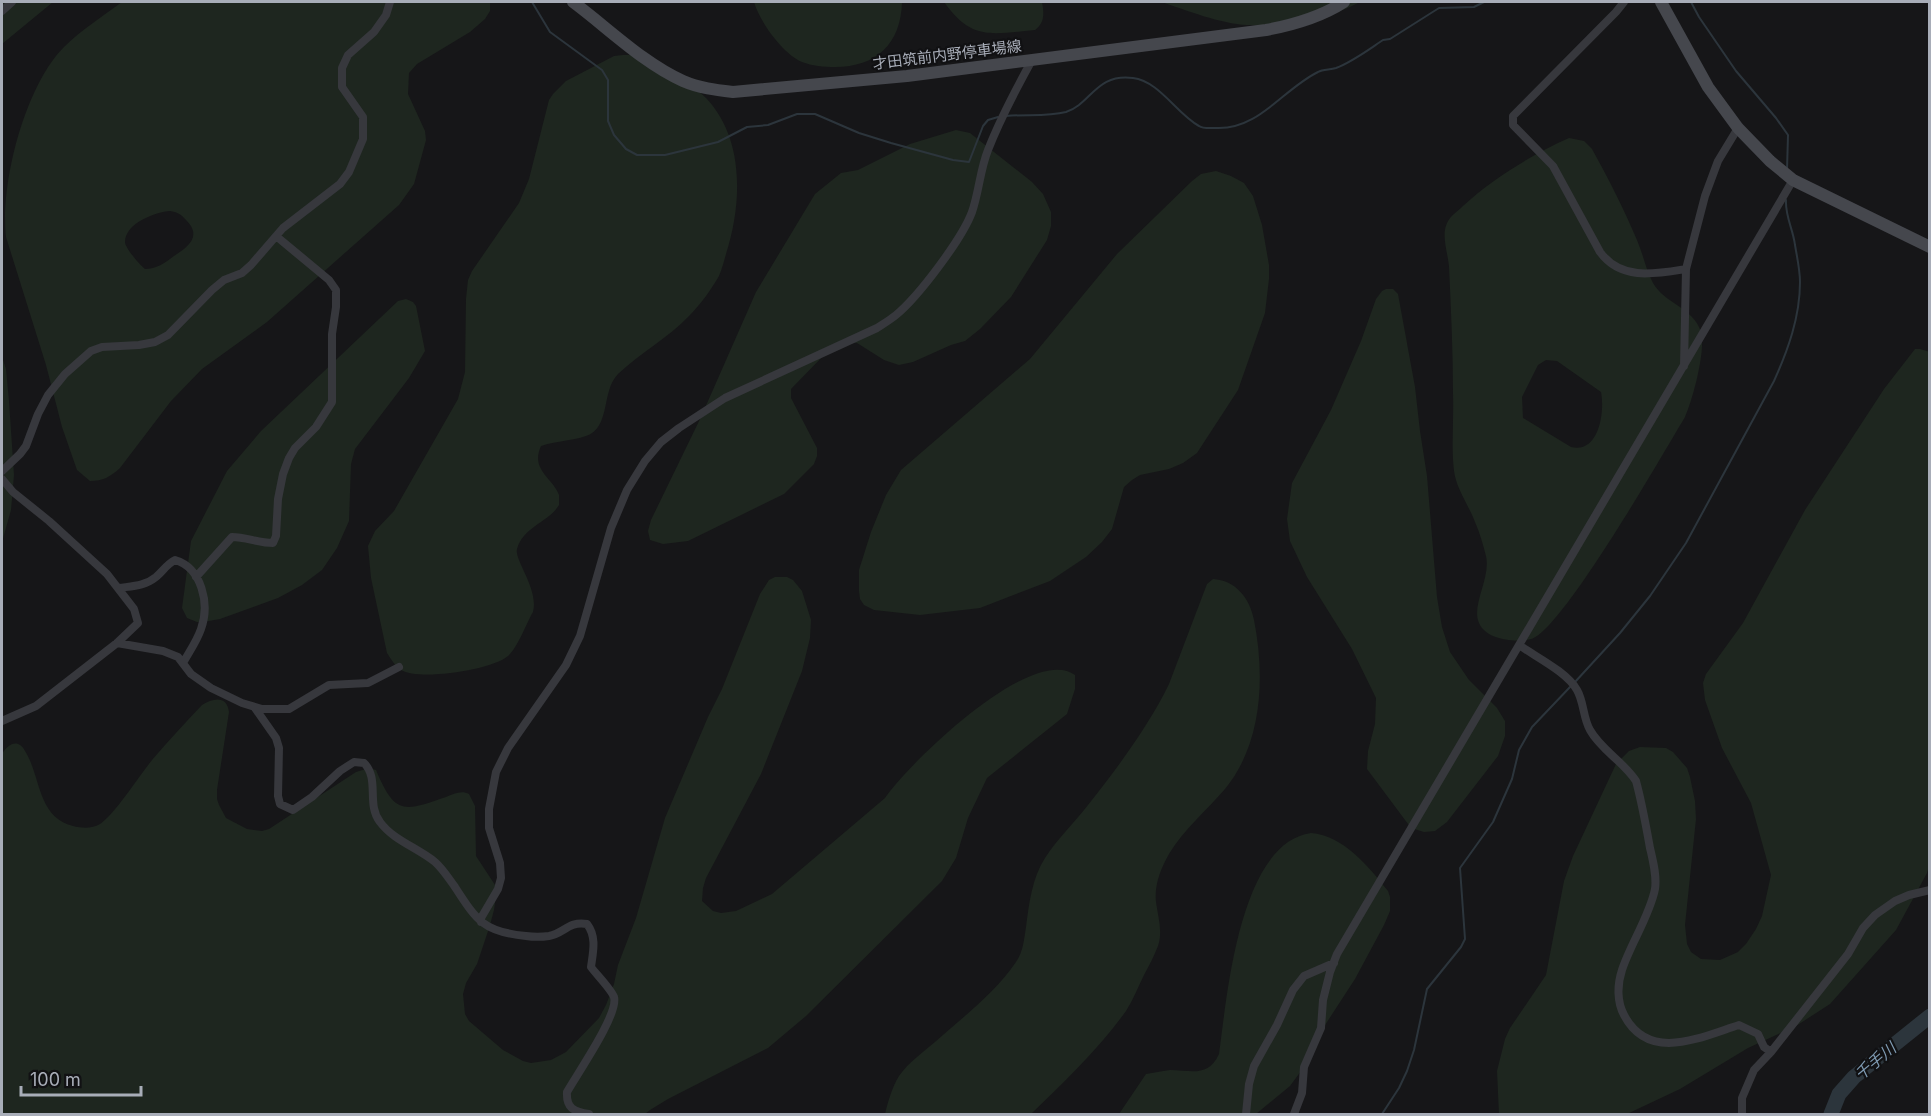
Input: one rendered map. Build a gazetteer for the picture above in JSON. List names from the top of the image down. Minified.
{"streets":{"main road":["才田筑前内野停車場線"]},"water":["千手川"],"scale_bar":"100 m"}
